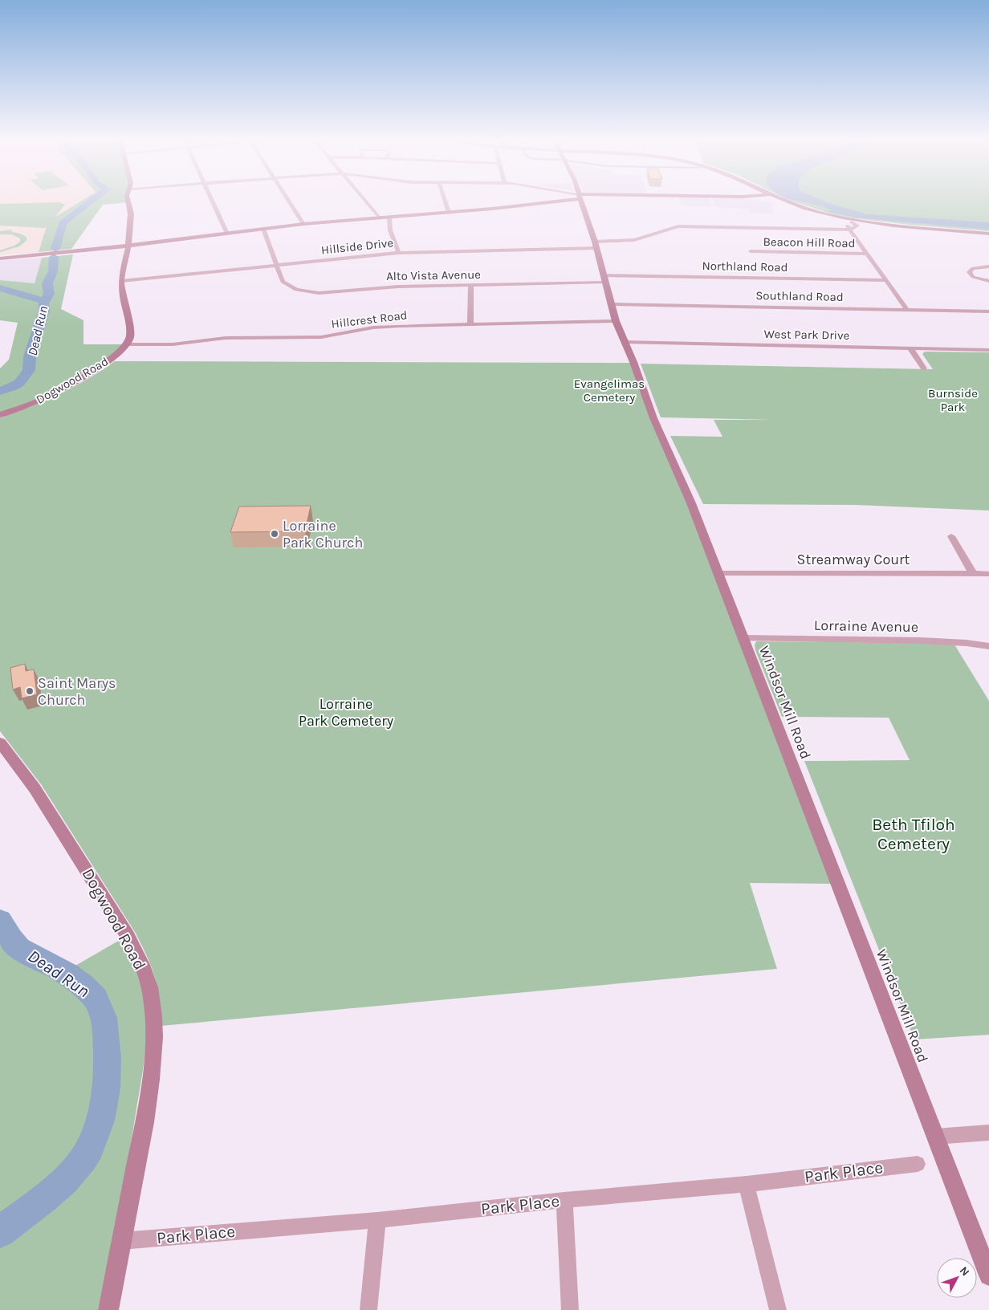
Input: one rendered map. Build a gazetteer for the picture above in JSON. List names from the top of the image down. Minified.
{"streets":{"main road":["Dogwood Road","Windsor Mill Road"],"street":["Beacon Hill Road","Hillside Drive","Northland Road","Alto Vista Avenue","Southland Road","Hillcrest Road","West Park Drive","Streamway Court","Lorraine Avenue","Park Place"]},"crossings":[["Hillside Drive","Alto Vista Avenue"],["Hillside Drive","Windsor Mill Road"],["Northland Road","Alto Vista Avenue"],["Northland Road","Windsor Mill Road"],["Alto Vista Avenue","Windsor Mill Road"],["Southland Road","Windsor Mill Road"],["Hillcrest Road","Dogwood Road"],["Hillcrest Road","Windsor Mill Road"],["West Park Drive","Windsor Mill Road"],["Dogwood Road","Park Place"],["Streamway Court","Windsor Mill Road"],["Lorraine Avenue","Windsor Mill Road"]],"water":["Dead Run"],"parks":["Evangelimas Cemetery","Burnside Park","Lorraine Park Cemetery","Beth Tfiloh Cemetery"],"places":["Lorraine Park Church","Saint Marys Church"],"north":"top right"}
